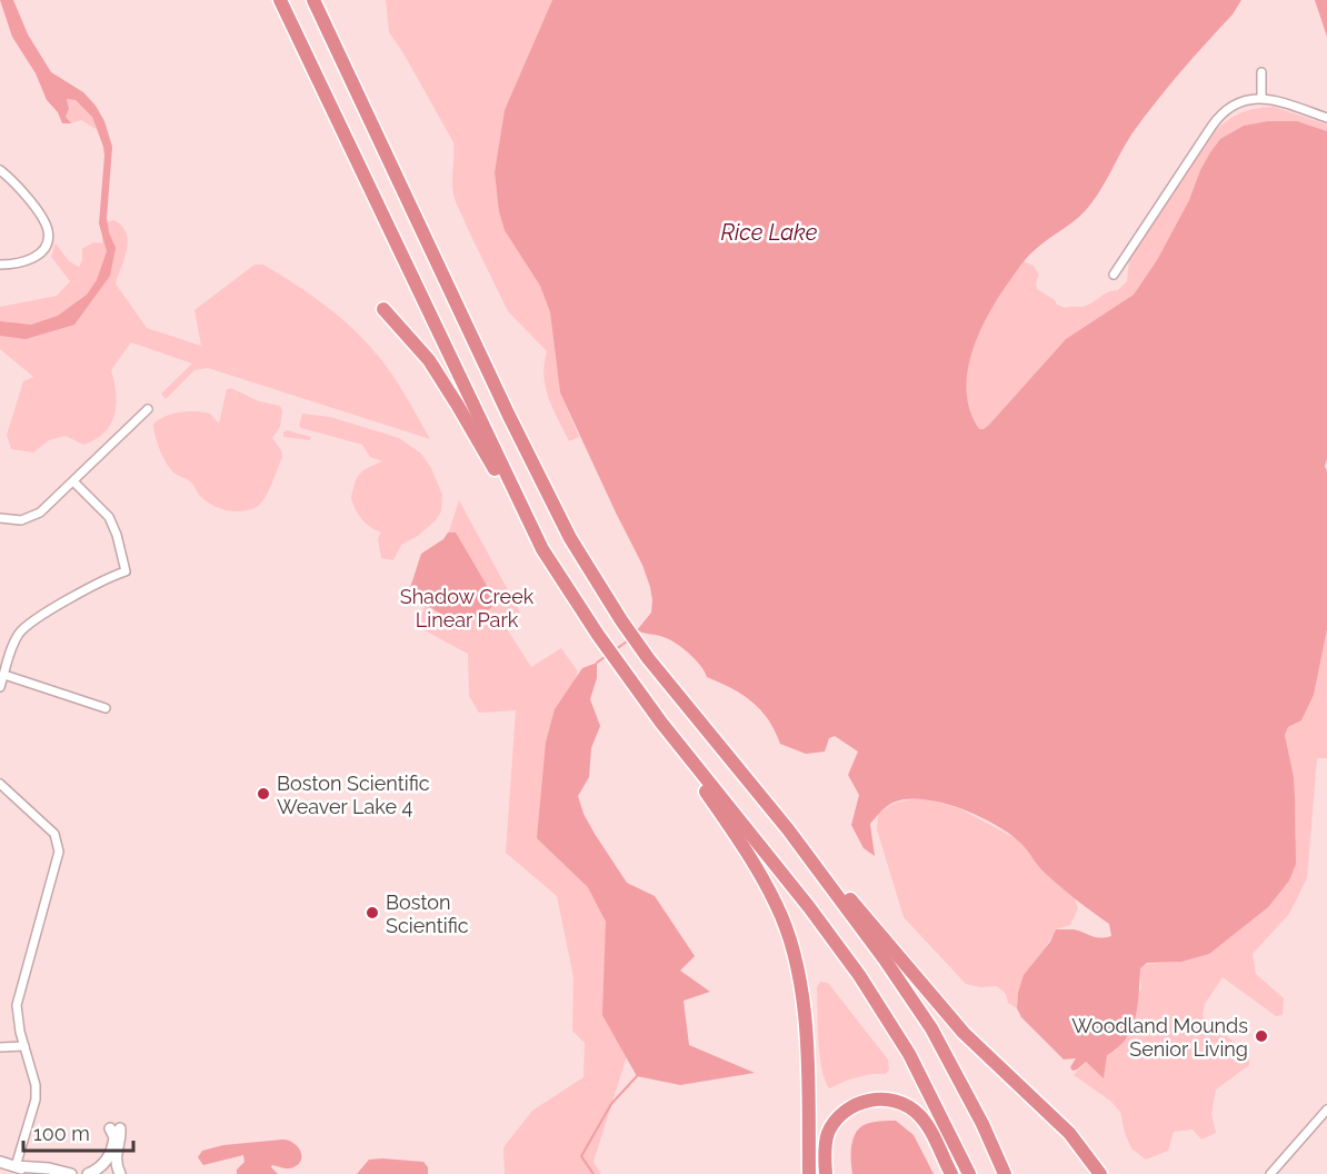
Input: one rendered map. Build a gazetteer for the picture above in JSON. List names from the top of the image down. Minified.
{"water":["Rice Lake"],"parks":["Shadow Creek Linear Park"],"places":["Boston Scientific Weaver Lake 4","Boston Scientific","Woodland Mounds Senior Living"],"scale_bar":"100 m"}
